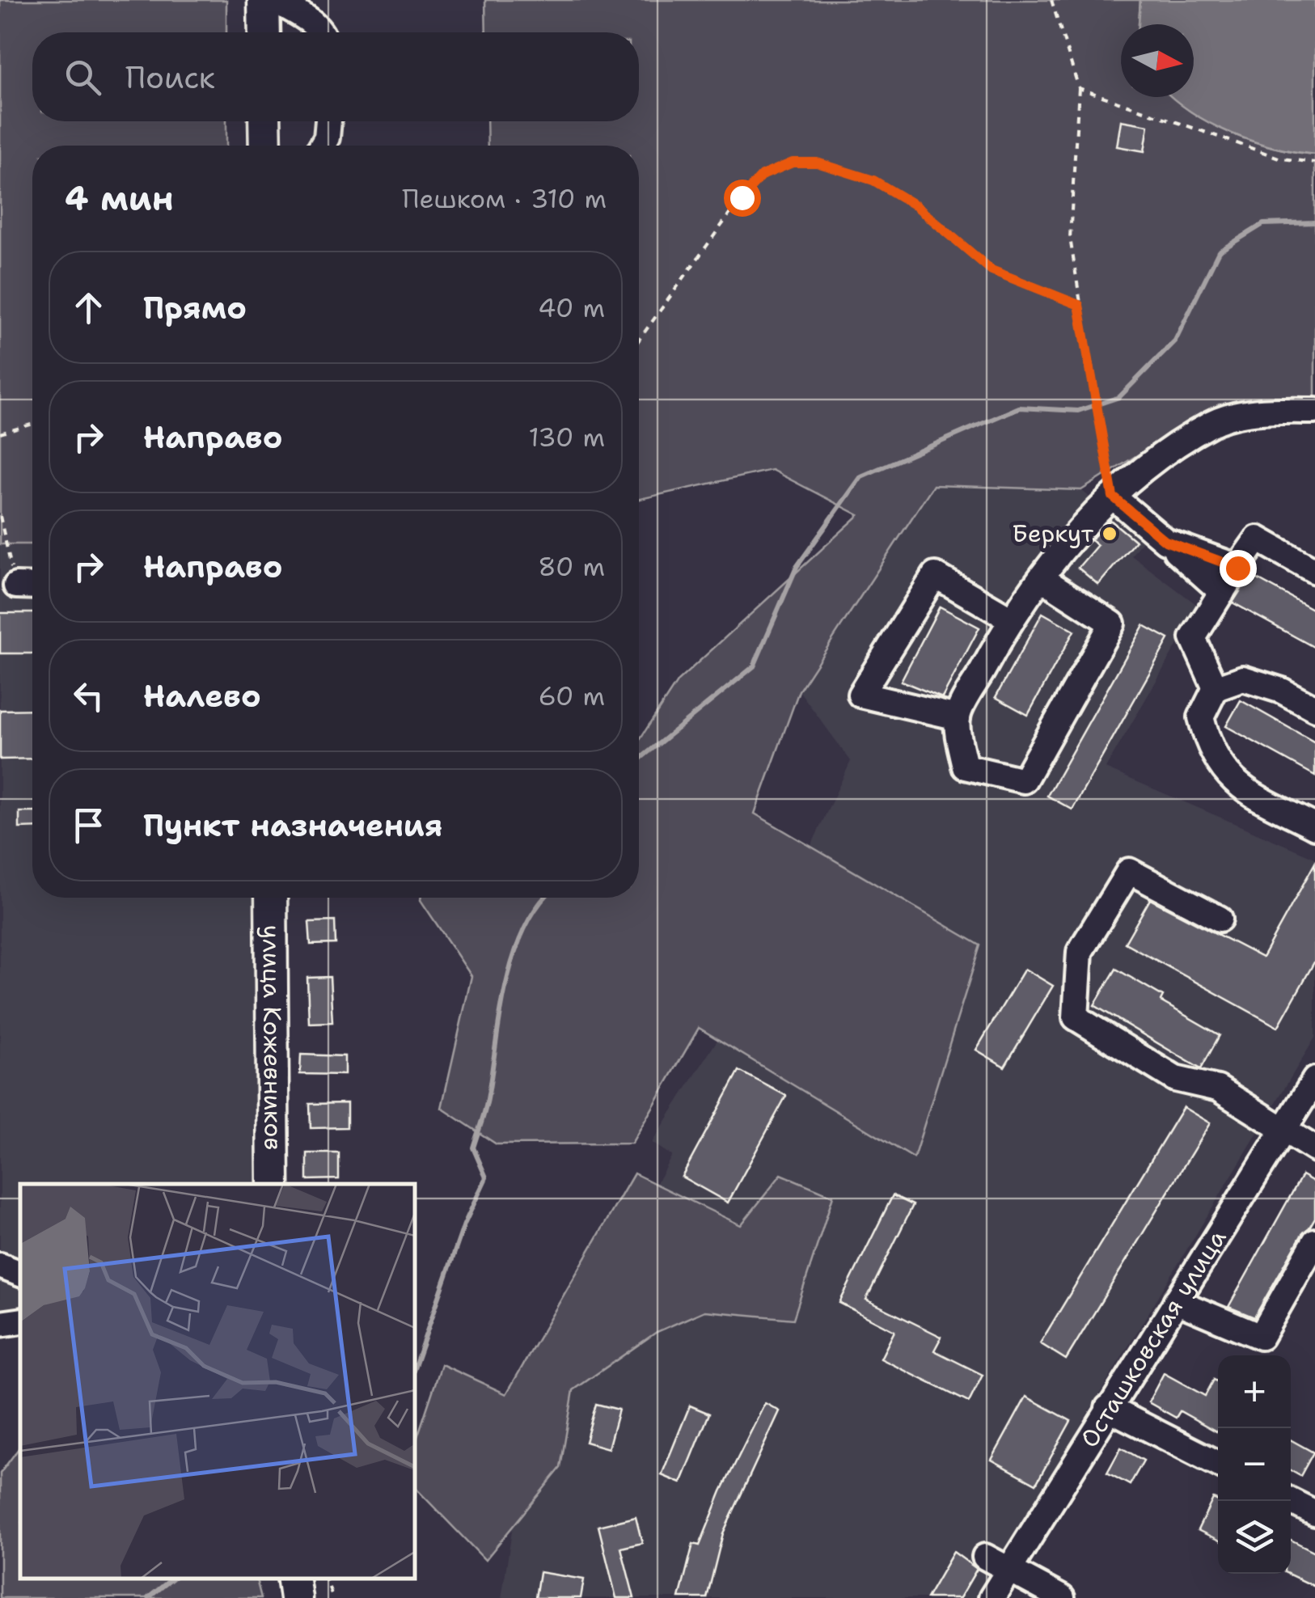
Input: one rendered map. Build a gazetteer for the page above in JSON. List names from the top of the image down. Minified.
{"streets":{"main road":["улица Кожевников"],"street":["Осташковская улица"]},"places":["Беркут"],"north":"right","page":{"search":"Поиск","heading":["4 мин","Пешком · 310 m"],"list":[["Прямо","40 m"],["Направо","130 m"],["Направо","80 m"],["Налево","60 m"],"Пункт назначения"],"map_buttons":["+","−"]}}
